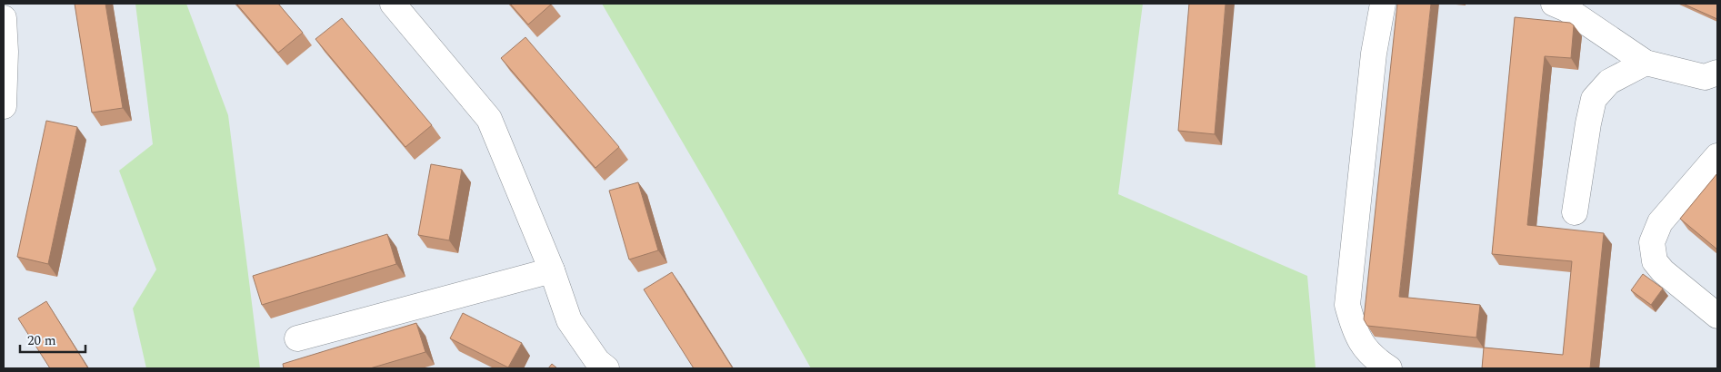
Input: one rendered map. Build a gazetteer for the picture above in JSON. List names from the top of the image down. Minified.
{"scale_bar":"20 m"}
